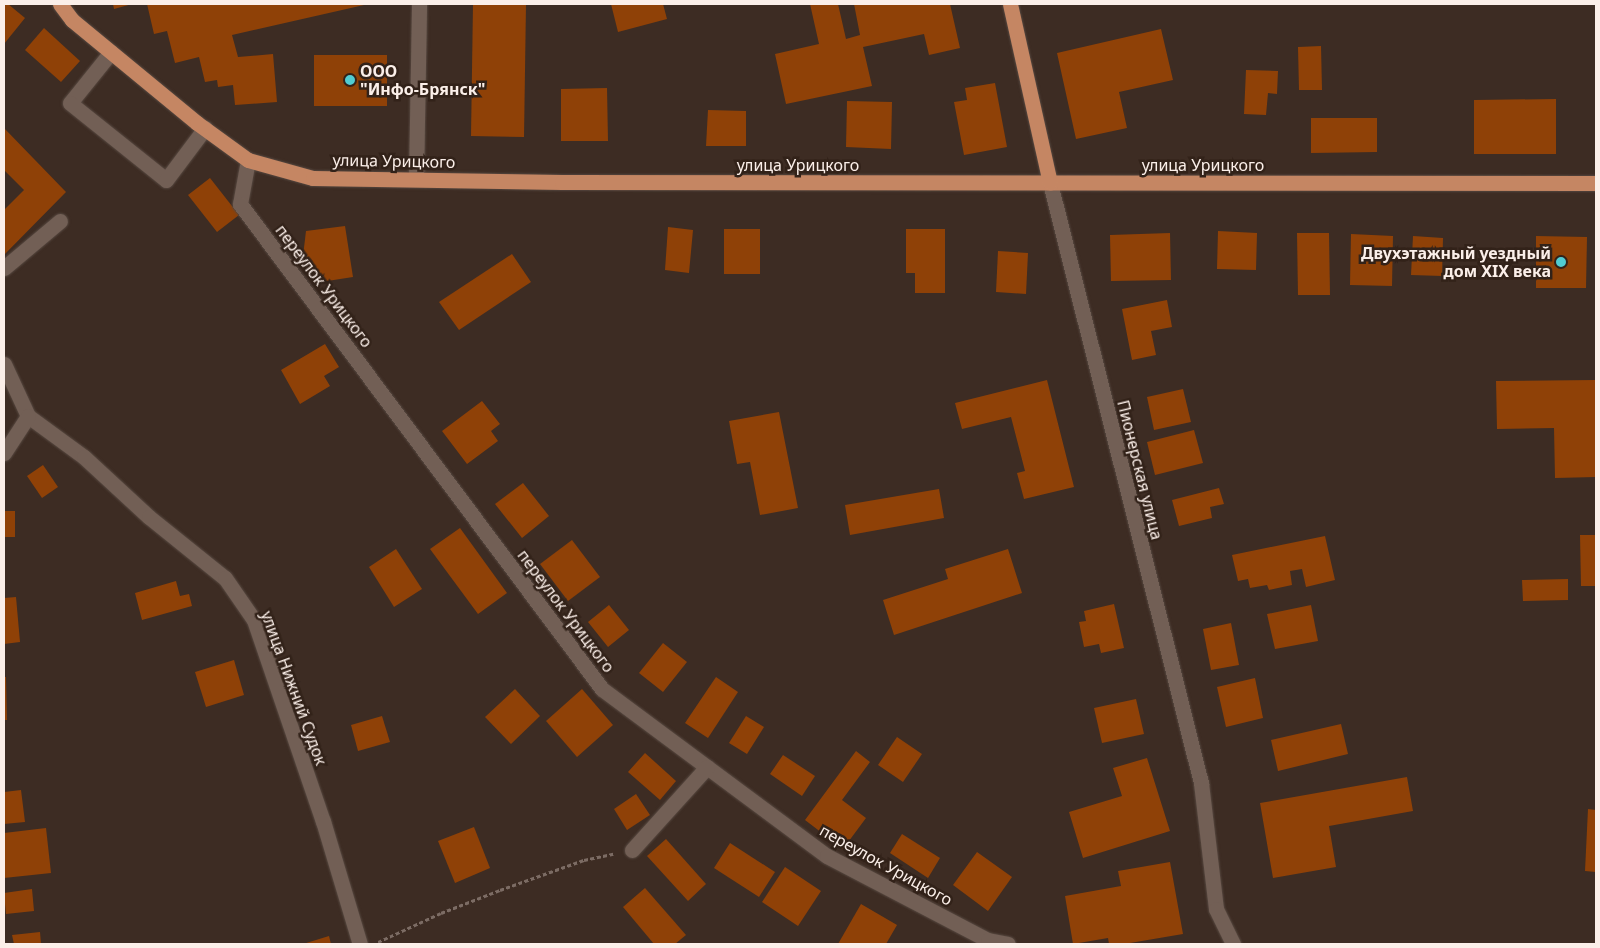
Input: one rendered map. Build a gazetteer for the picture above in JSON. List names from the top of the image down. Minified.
{"streets":{"main road":["улица Урицкого","Пионерская улица"],"street":["переулок Урицкого","улица Нижний Судок"]},"crossings":[["улица Урицкого","переулок Урицкого"],["улица Урицкого","Пионерская улица"]],"places":["ООО \"Инфо-Брянск\"","Двухэтажный уездный дом XIX века"]}
